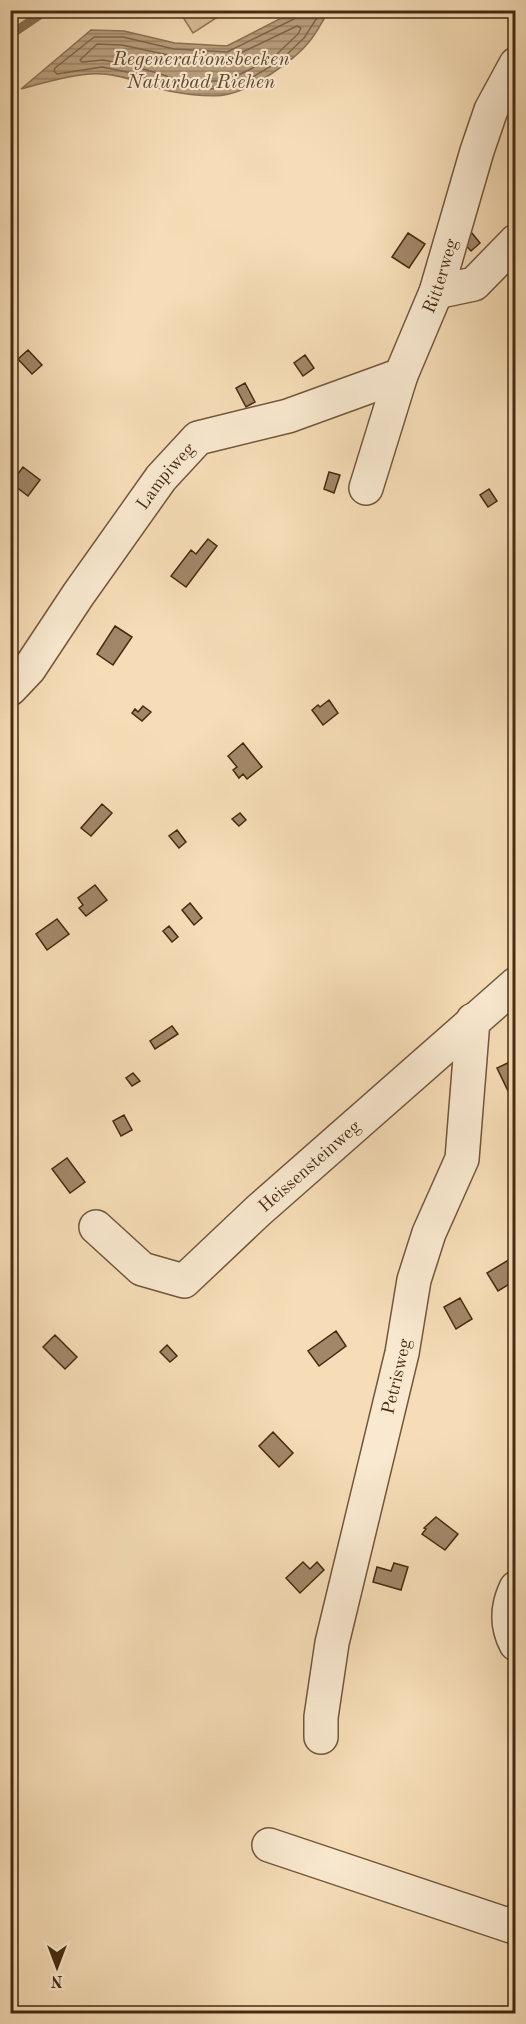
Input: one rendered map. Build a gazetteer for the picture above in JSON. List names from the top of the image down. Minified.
{"streets":{"street":["Ritterweg","Lampiweg","Heissensteinweg","Petrisweg"]},"crossings":[["Ritterweg","Lampiweg"],["Heissensteinweg","Petrisweg"]],"water":["Regenerationsbecken Naturbad Riehen"],"north":"bottom"}
